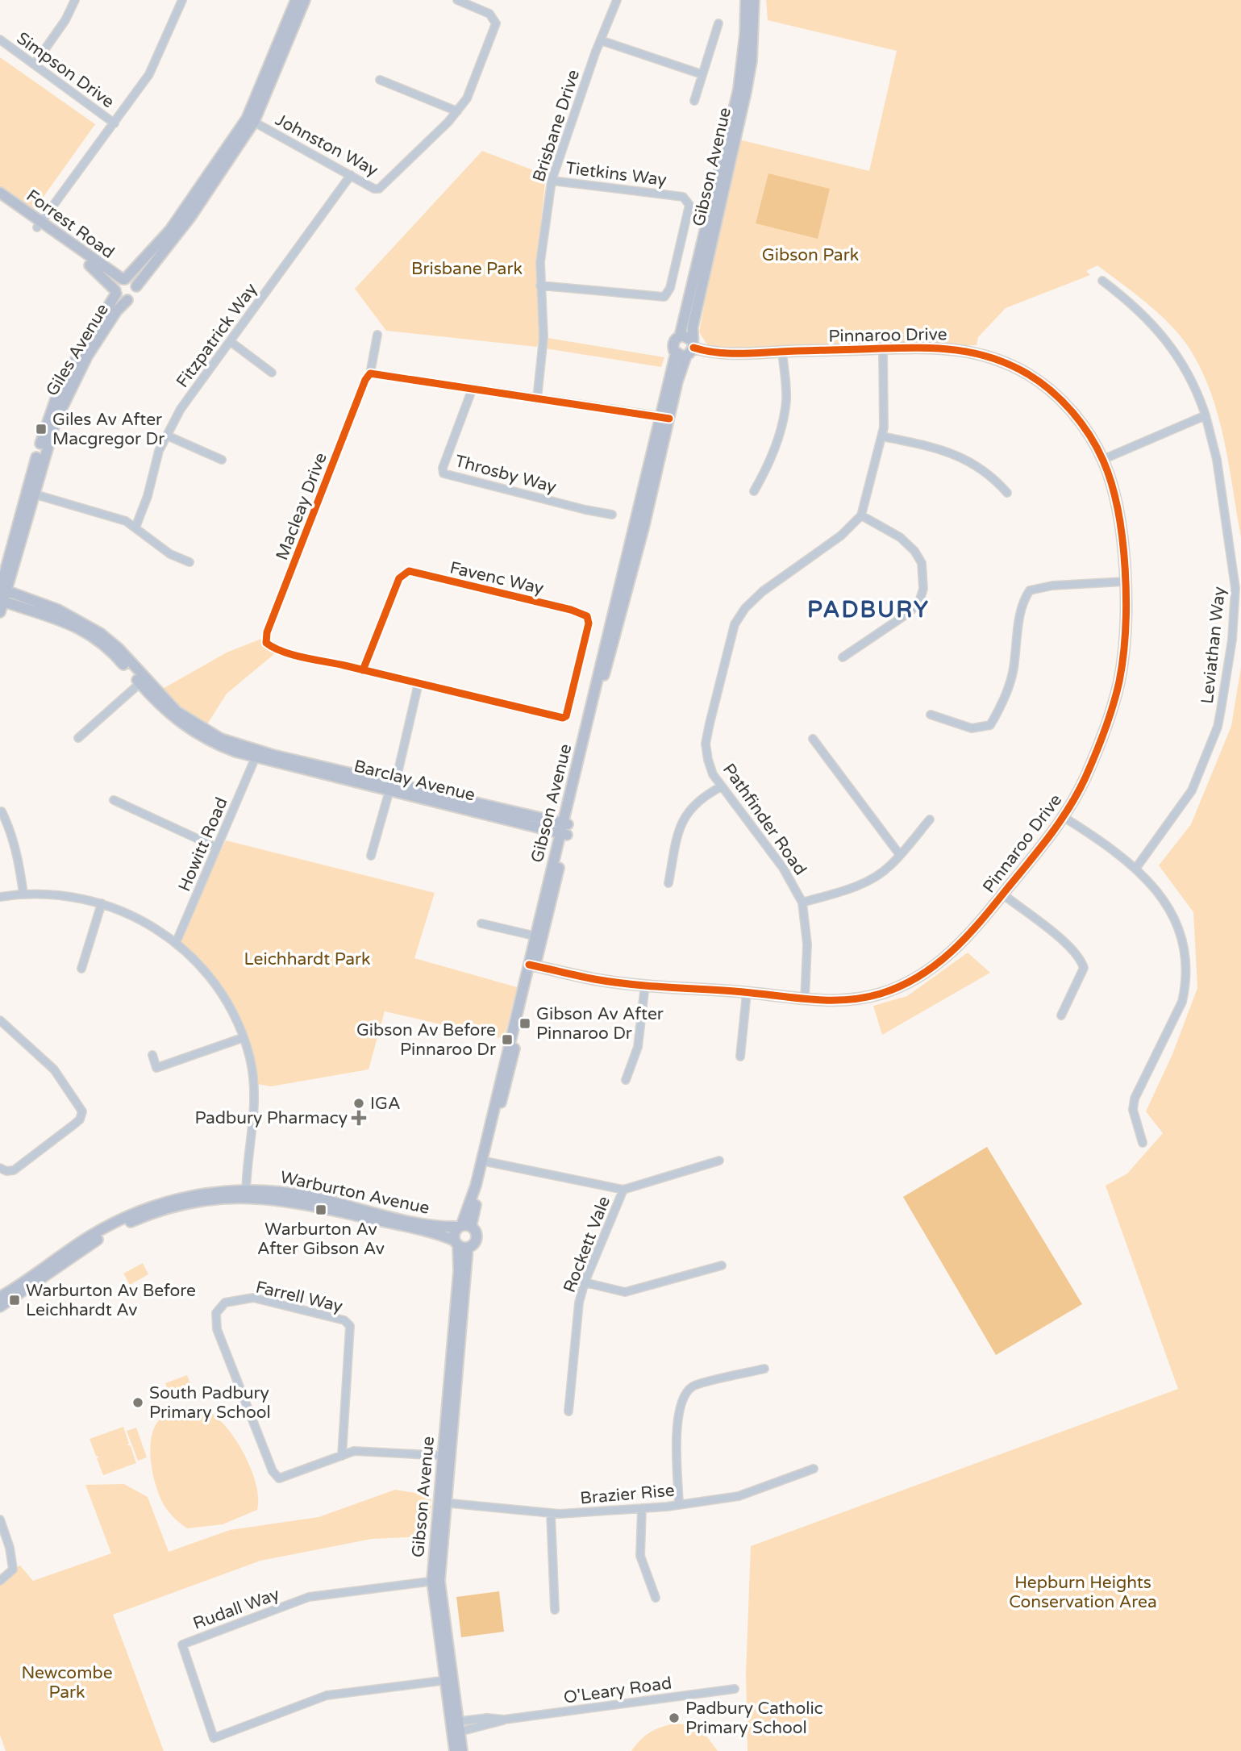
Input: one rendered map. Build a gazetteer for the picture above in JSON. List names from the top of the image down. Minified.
{"streets":{"street":["Simpson Drive","Brisbane Drive","Johnston Way","Gibson Avenue","Tietkins Way","Forrest Road","Fitzpatrick Way","Pinnaroo Drive","Giles Avenue","Throsby Way","Macleay Drive","Favenc Way","Leviathan Way","Barclay Avenue","Pathfinder Road","Howitt Road","Warburton Avenue","Rockett Vale","Farrell Way","Brazier Rise","Rudall Way","O'Leary Road"]},"crossings":[["Simpson Drive","Forrest Road"],["Brisbane Drive","Tietkins Way"],["Johnston Way","Fitzpatrick Way"],["Gibson Avenue","Pinnaroo Drive"],["Gibson Avenue","Barclay Avenue"],["Gibson Avenue","Warburton Avenue"],["Gibson Avenue","Brazier Rise"],["Gibson Avenue","Rudall Way"],["Gibson Avenue","O'Leary Road"],["Forrest Road","Giles Avenue"],["Pinnaroo Drive","Pathfinder Road"],["Giles Avenue","Barclay Avenue"],["Macleay Drive","Favenc Way"],["Barclay Avenue","Howitt Road"]],"districts":["PADBURY"],"parks":["Gibson Park","Brisbane Park","Leichhardt Park","Hepburn Heights Conservation Area","Newcombe Park"],"places":{"transit":["Giles Av After Macgregor Dr","Gibson Av After Pinnaroo Dr","Gibson Av Before Pinnaroo Dr","Warburton Av After Gibson Av","Warburton Av Before Leichhardt Av"],"other":["IGA","South Padbury Primary School","Padbury Catholic Primary School"],"health":["Padbury Pharmacy"]}}
